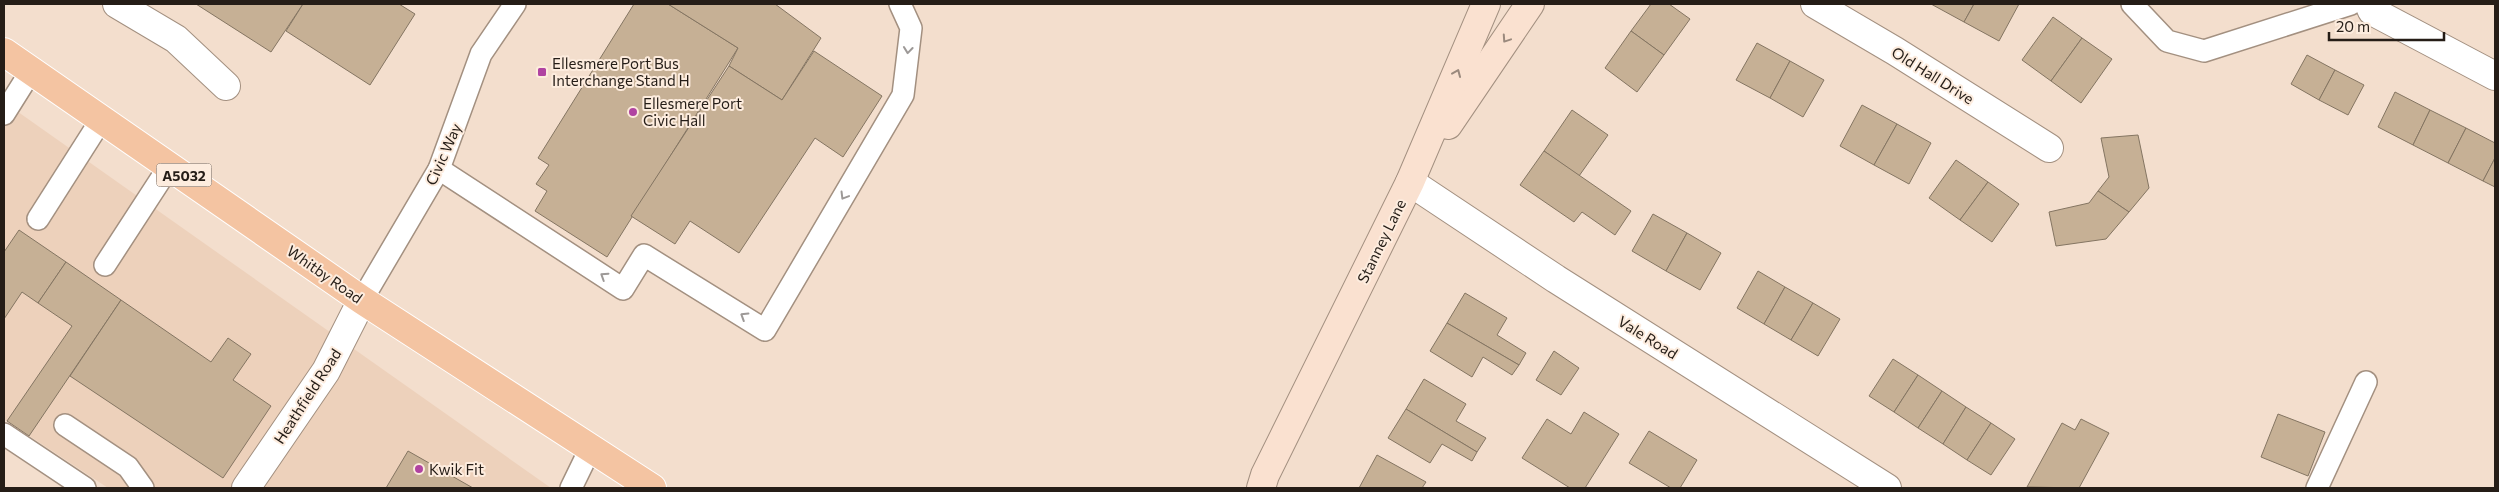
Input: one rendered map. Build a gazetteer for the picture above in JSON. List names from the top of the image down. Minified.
{"streets":{"main road":["A5032","Stanney Lane","Whitby Road"],"street":["Old Hall Drive","Vale Road","Heathfield Road"],"lane":["Civic Way"]},"crossings":[["Civic Way","Whitby Road"],["Civic Way","Heathfield Road"],["Stanney Lane","Vale Road"],["Whitby Road","Heathfield Road"]],"places":{"transit":["Ellesmere Port Bus Interchange Stand H"],"other":["Ellesmere Port Civic Hall","Kwik Fit"]},"scale_bar":"20 m"}
